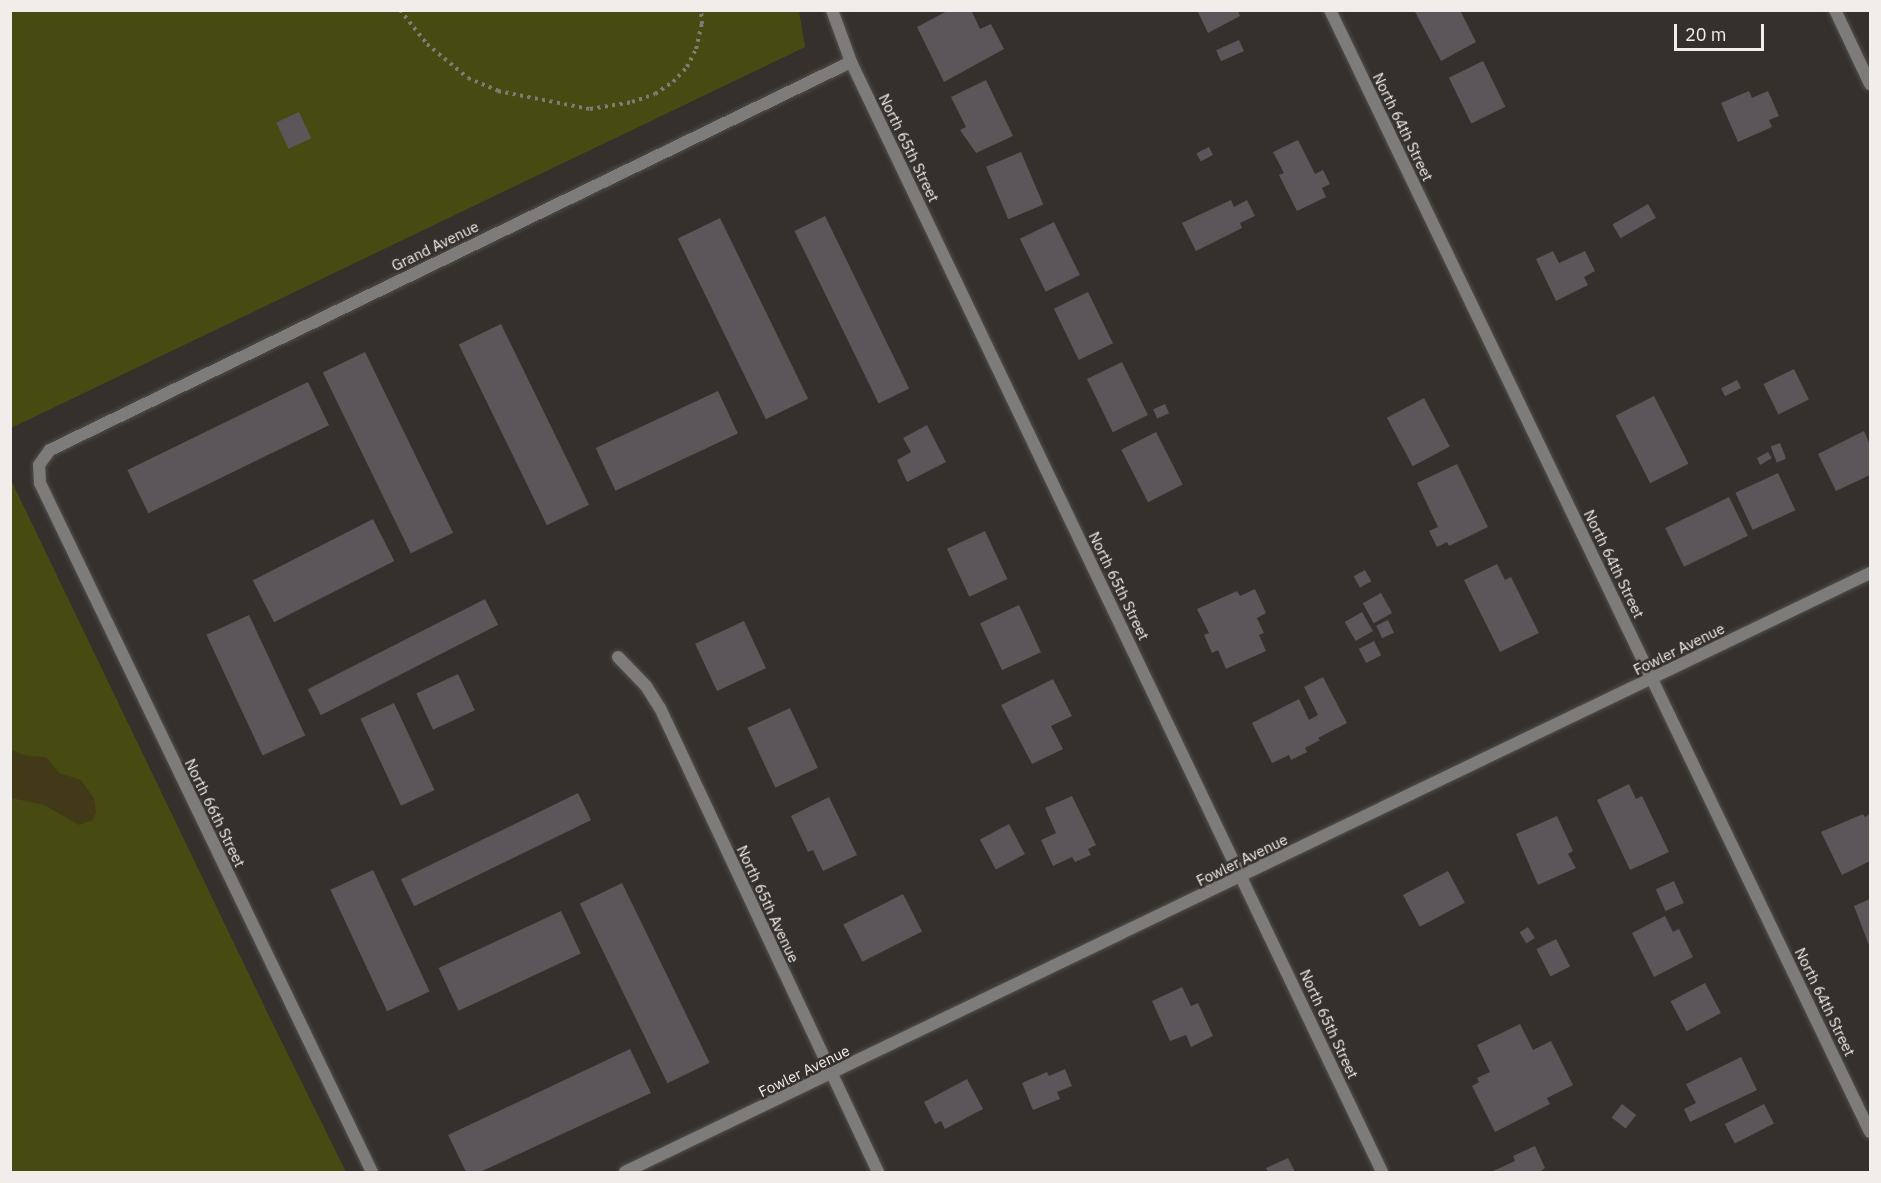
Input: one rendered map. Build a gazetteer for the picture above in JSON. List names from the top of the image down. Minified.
{"streets":{"street":["North 64th Street","North 65th Street","Grand Avenue","Fowler Avenue","North 66th Street","North 65th Avenue"]},"crossings":[["North 64th Street","Fowler Avenue"],["North 65th Street","Grand Avenue"],["North 65th Street","Fowler Avenue"],["Grand Avenue","North 66th Street"],["Fowler Avenue","North 65th Avenue"]],"scale_bar":"20 m"}
